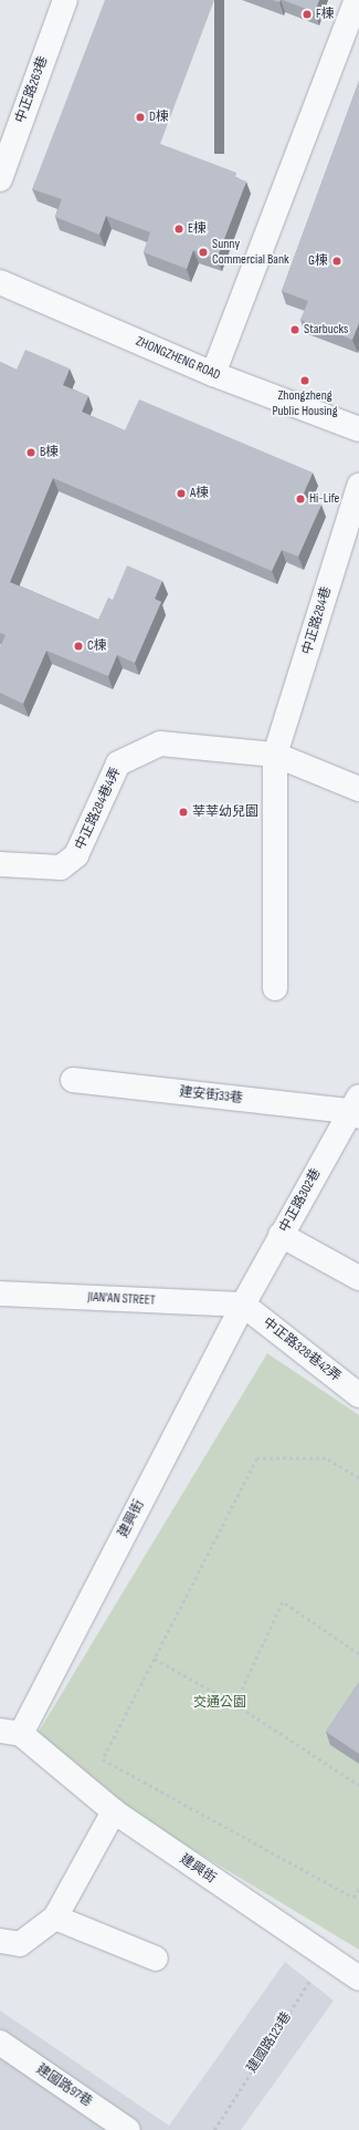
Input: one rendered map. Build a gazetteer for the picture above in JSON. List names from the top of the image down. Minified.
{"streets":{"street":["中正路263巷","ZHONGZHENG ROAD","中正路284巷","中正路284巷4弄","建安街33巷","中正路302巷","JIAN'AN STREET","中正路328巷42弄","建興街","建國路97巷"],"path":["建國路123巷"]},"crossings":[["中正路284巷","中正路284巷4弄"],["建安街33巷","中正路302巷"],["中正路302巷","JIAN'AN STREET"],["中正路302巷","中正路328巷42弄"],["中正路302巷","建興街"],["JIAN'AN STREET","中正路328巷42弄"],["JIAN'AN STREET","建興街"],["中正路328巷42弄","建興街"],["建興街","建國路123巷"]],"parks":["交通公園"],"places":["F棟","D棟","E棟","Sunny Commercial Bank","G棟","Starbucks","Zhongzheng Public Housing","B棟","A棟","Hi-Life","C棟","莘莘幼兒園"]}
